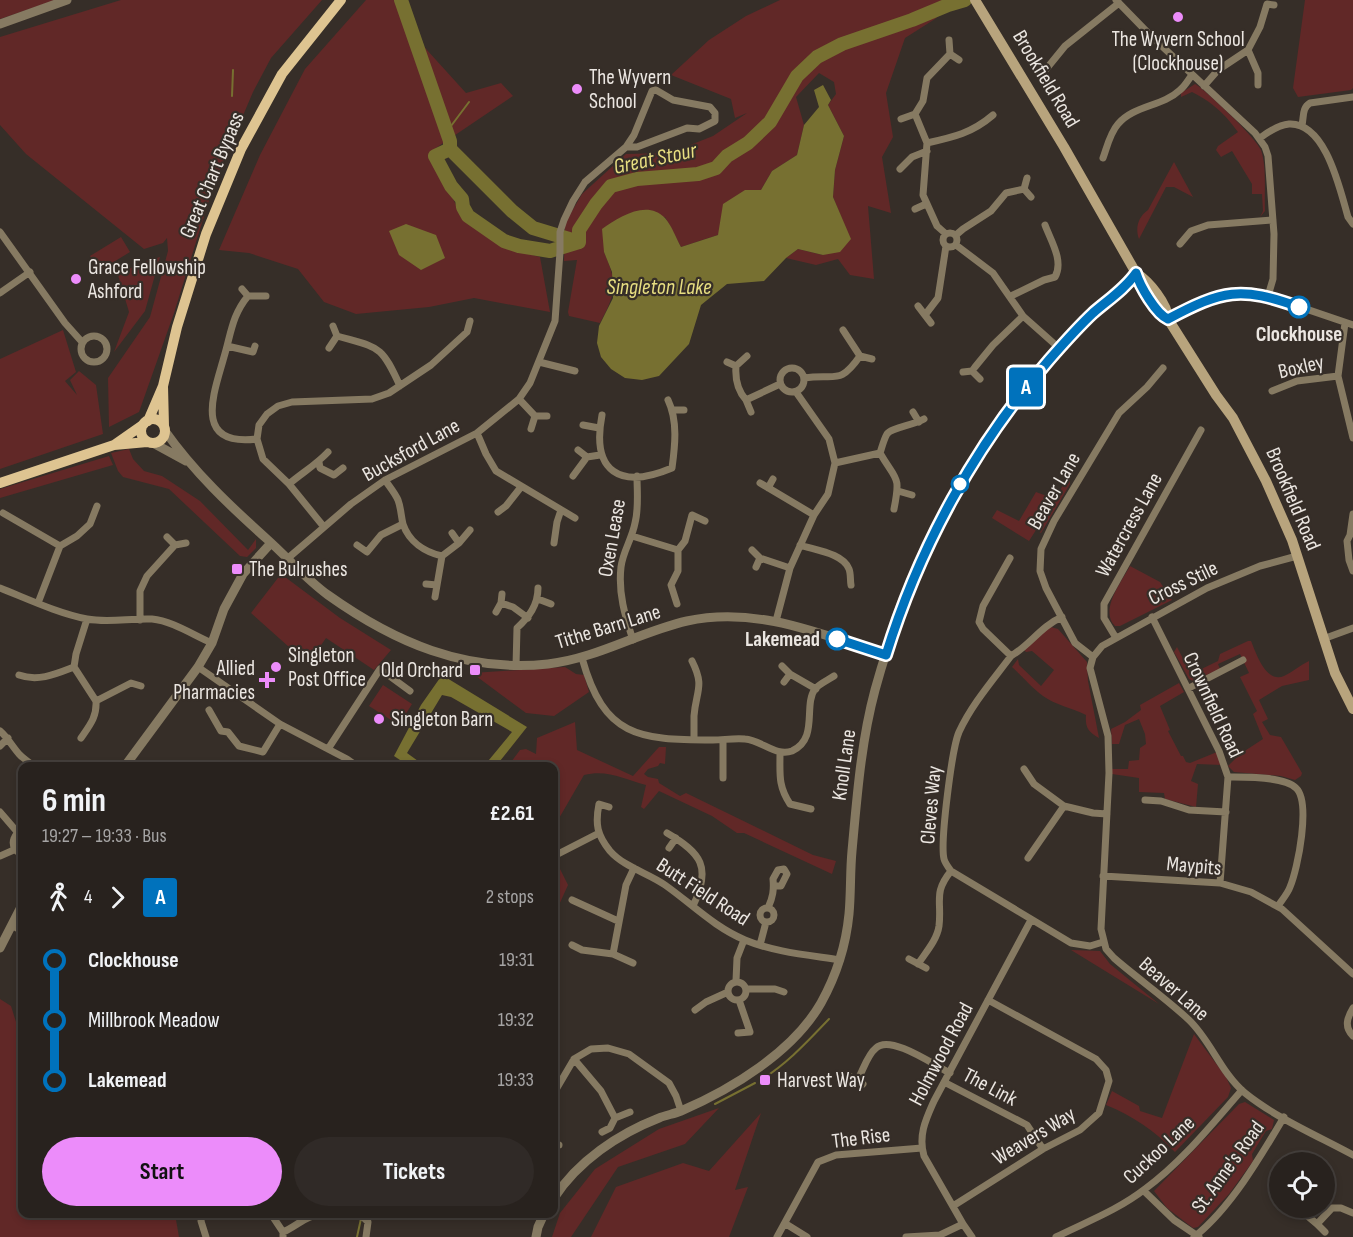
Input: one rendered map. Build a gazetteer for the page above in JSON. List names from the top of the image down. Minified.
{"streets":{"main road":["Brookfield Road","Great Chart Bypass"],"street":["Boxley","Bucksford Lane","Beaver Lane","Watercress Lane","Oxen Lease","Cross Stile","Tithe Barn Lane","Crownfield Road","Knoll Lane","Cleves Way","Maypits","Butt Field Road","Holmwood Road","The Link","Weavers Way","The Rise","Cuckoo Lane","St. Anne's Road"]},"crossings":[["Brookfield Road","Cross Stile"],["Brookfield Road","Knoll Lane"],["Great Chart Bypass","Tithe Barn Lane"],["Bucksford Lane","Tithe Barn Lane"],["Beaver Lane","Cross Stile"],["Beaver Lane","Cleves Way"],["Beaver Lane","Cuckoo Lane"],["Beaver Lane","St. Anne's Road"],["Watercress Lane","Cross Stile"],["Oxen Lease","Tithe Barn Lane"],["Cross Stile","Crownfield Road"],["Tithe Barn Lane","Knoll Lane"],["Crownfield Road","Maypits"],["Knoll Lane","Butt Field Road"],["Cleves Way","Holmwood Road"],["Holmwood Road","The Link"],["Holmwood Road","Weavers Way"],["Holmwood Road","The Rise"],["The Link","Weavers Way"]],"water":["Great Stour","Singleton Lake"],"places":{"other":["The Wyvern School (Clockhouse)","The Wyvern School","Grace Fellowship Ashford","Clockhouse","Lakemead","Singleton Post Office","Singleton Barn"],"transit":["The Bulrushes","Old Orchard","Harvest Way"],"health":["Allied Pharmacies"]},"lines":["bus line A"],"page":{"on_map":"A","heading":["6 min","19:27 – 19:33 · Bus","£2.61"],"legs":["4","A","2 stops"],"list":[{"name":"Clockhouse","value":"19:31"},{"name":"Millbrook Meadow","value":"19:32"},{"name":"Lakemead","value":"19:33"}],"buttons":["Start","Tickets"]}}
